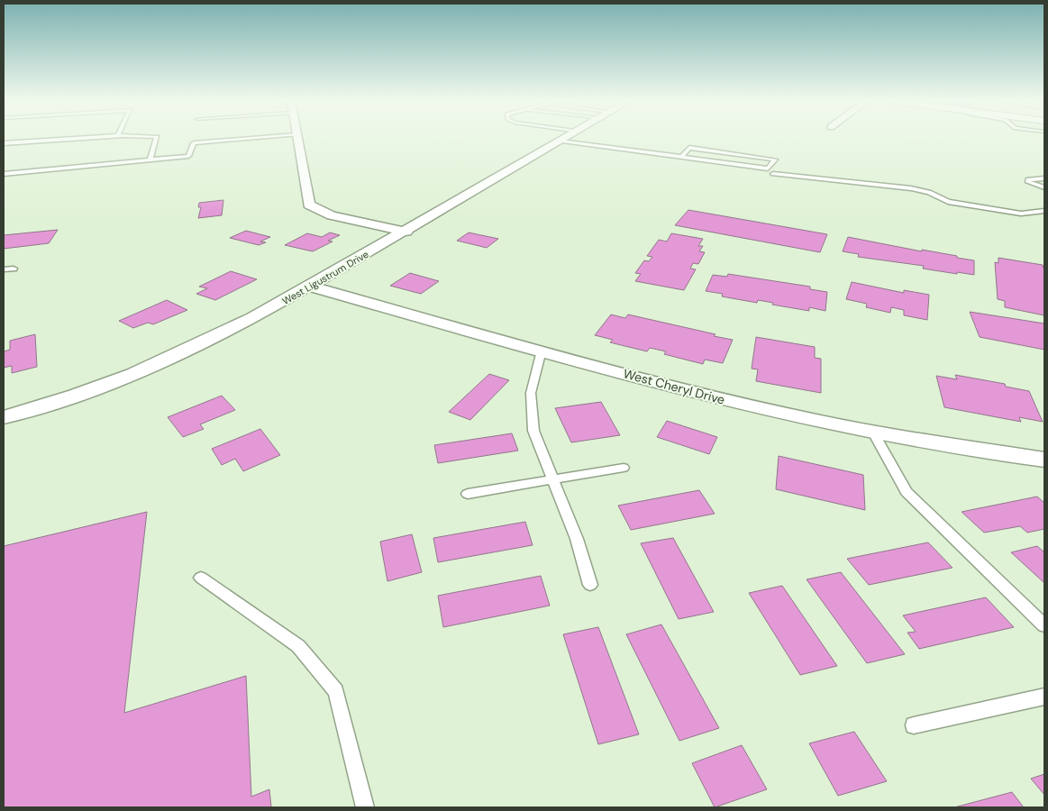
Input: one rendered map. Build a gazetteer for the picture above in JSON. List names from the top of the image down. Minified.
{"streets":{"street":["West Ligustrum Drive","West Cheryl Drive"]},"crossings":[["West Ligustrum Drive","West Cheryl Drive"]]}
